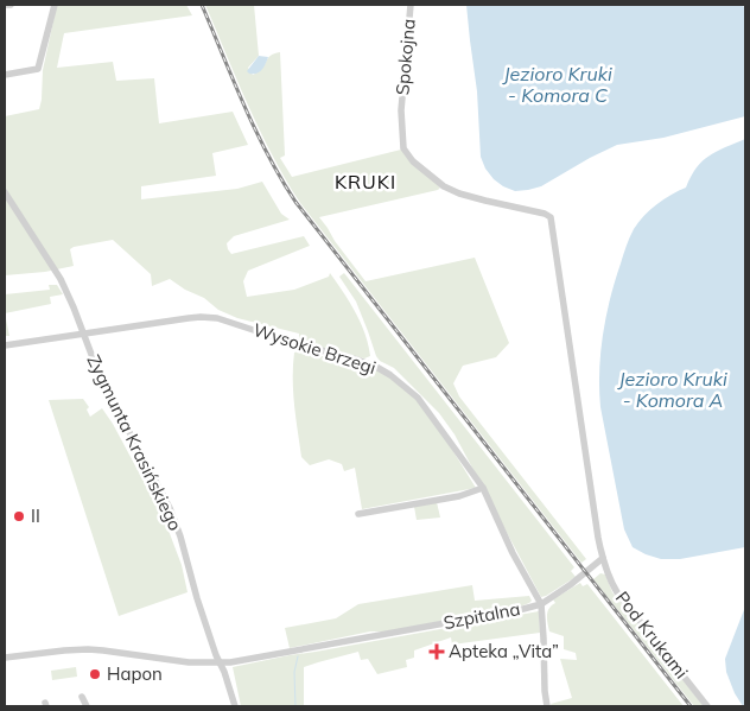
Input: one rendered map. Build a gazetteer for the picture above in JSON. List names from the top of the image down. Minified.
{"streets":{"street":["Spokojna","Wysokie Brzegi","Zygmunta Krasińskiego","Szpitalna","Pod Krukami"]},"crossings":[["Spokojna","Szpitalna"],["Spokojna","Pod Krukami"],["Wysokie Brzegi","Zygmunta Krasińskiego"],["Wysokie Brzegi","Szpitalna"],["Zygmunta Krasińskiego","Szpitalna"],["Szpitalna","Pod Krukami"]],"districts":["KRUKI"],"water":["Jezioro Kruki - Komora C","Jezioro Kruki - Komora A"],"places":{"other":["II","Hapon"],"health":["Apteka „Vita”"]}}
